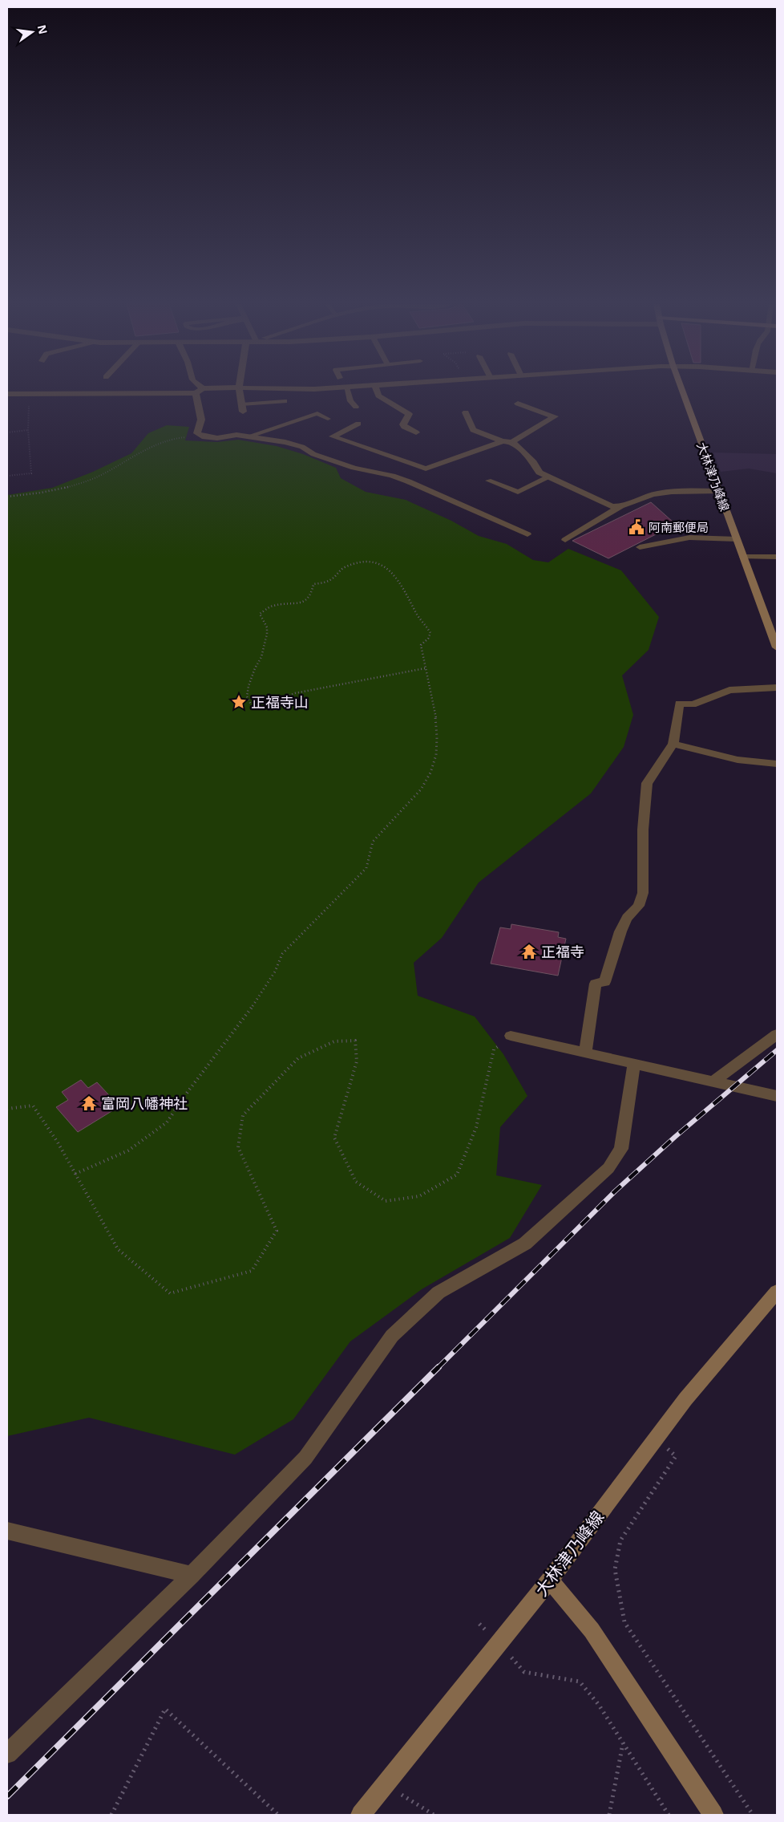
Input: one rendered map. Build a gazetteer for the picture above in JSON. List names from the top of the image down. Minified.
{"streets":{"main road":["大林津乃峰線"]},"places":{"public building":["阿南郵便局"],"place":["正福寺山"],"temple":["正福寺","富岡八幡神社"]},"north":"right"}
